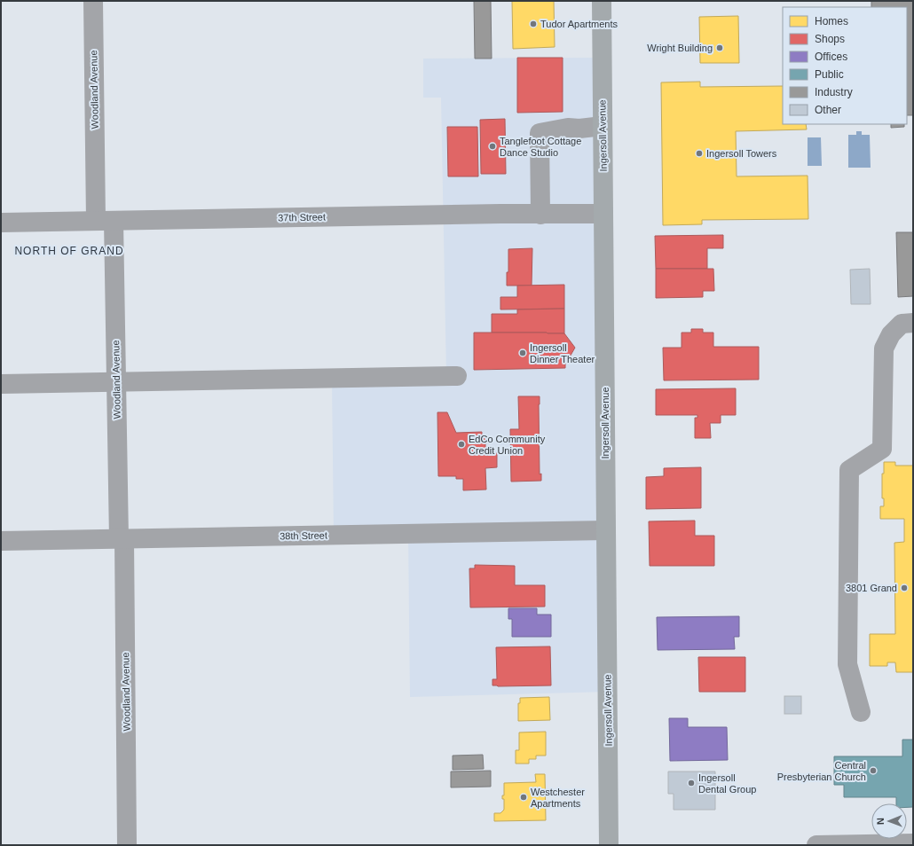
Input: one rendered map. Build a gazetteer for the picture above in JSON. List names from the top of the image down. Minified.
{"streets":{"main road":["Ingersoll Avenue"],"street":["Woodland Avenue","37th Street","38th Street"]},"crossings":[["Woodland Avenue","37th Street"],["Woodland Avenue","38th Street"],["Ingersoll Avenue","37th Street"],["Ingersoll Avenue","38th Street"]],"districts":["NORTH OF GRAND"],"places":["Tudor Apartments","Wright Building","Tanglefoot Cottage Dance Studio","Ingersoll Towers","Ingersoll Dinner Theater","EdCo Community Credit Union","3801 Grand","Central Presbyterian Church","Ingersoll Dental Group","Westchester Apartments"],"legend":["Homes","Shops","Offices","Public","Industry","Other"],"north":"left"}
